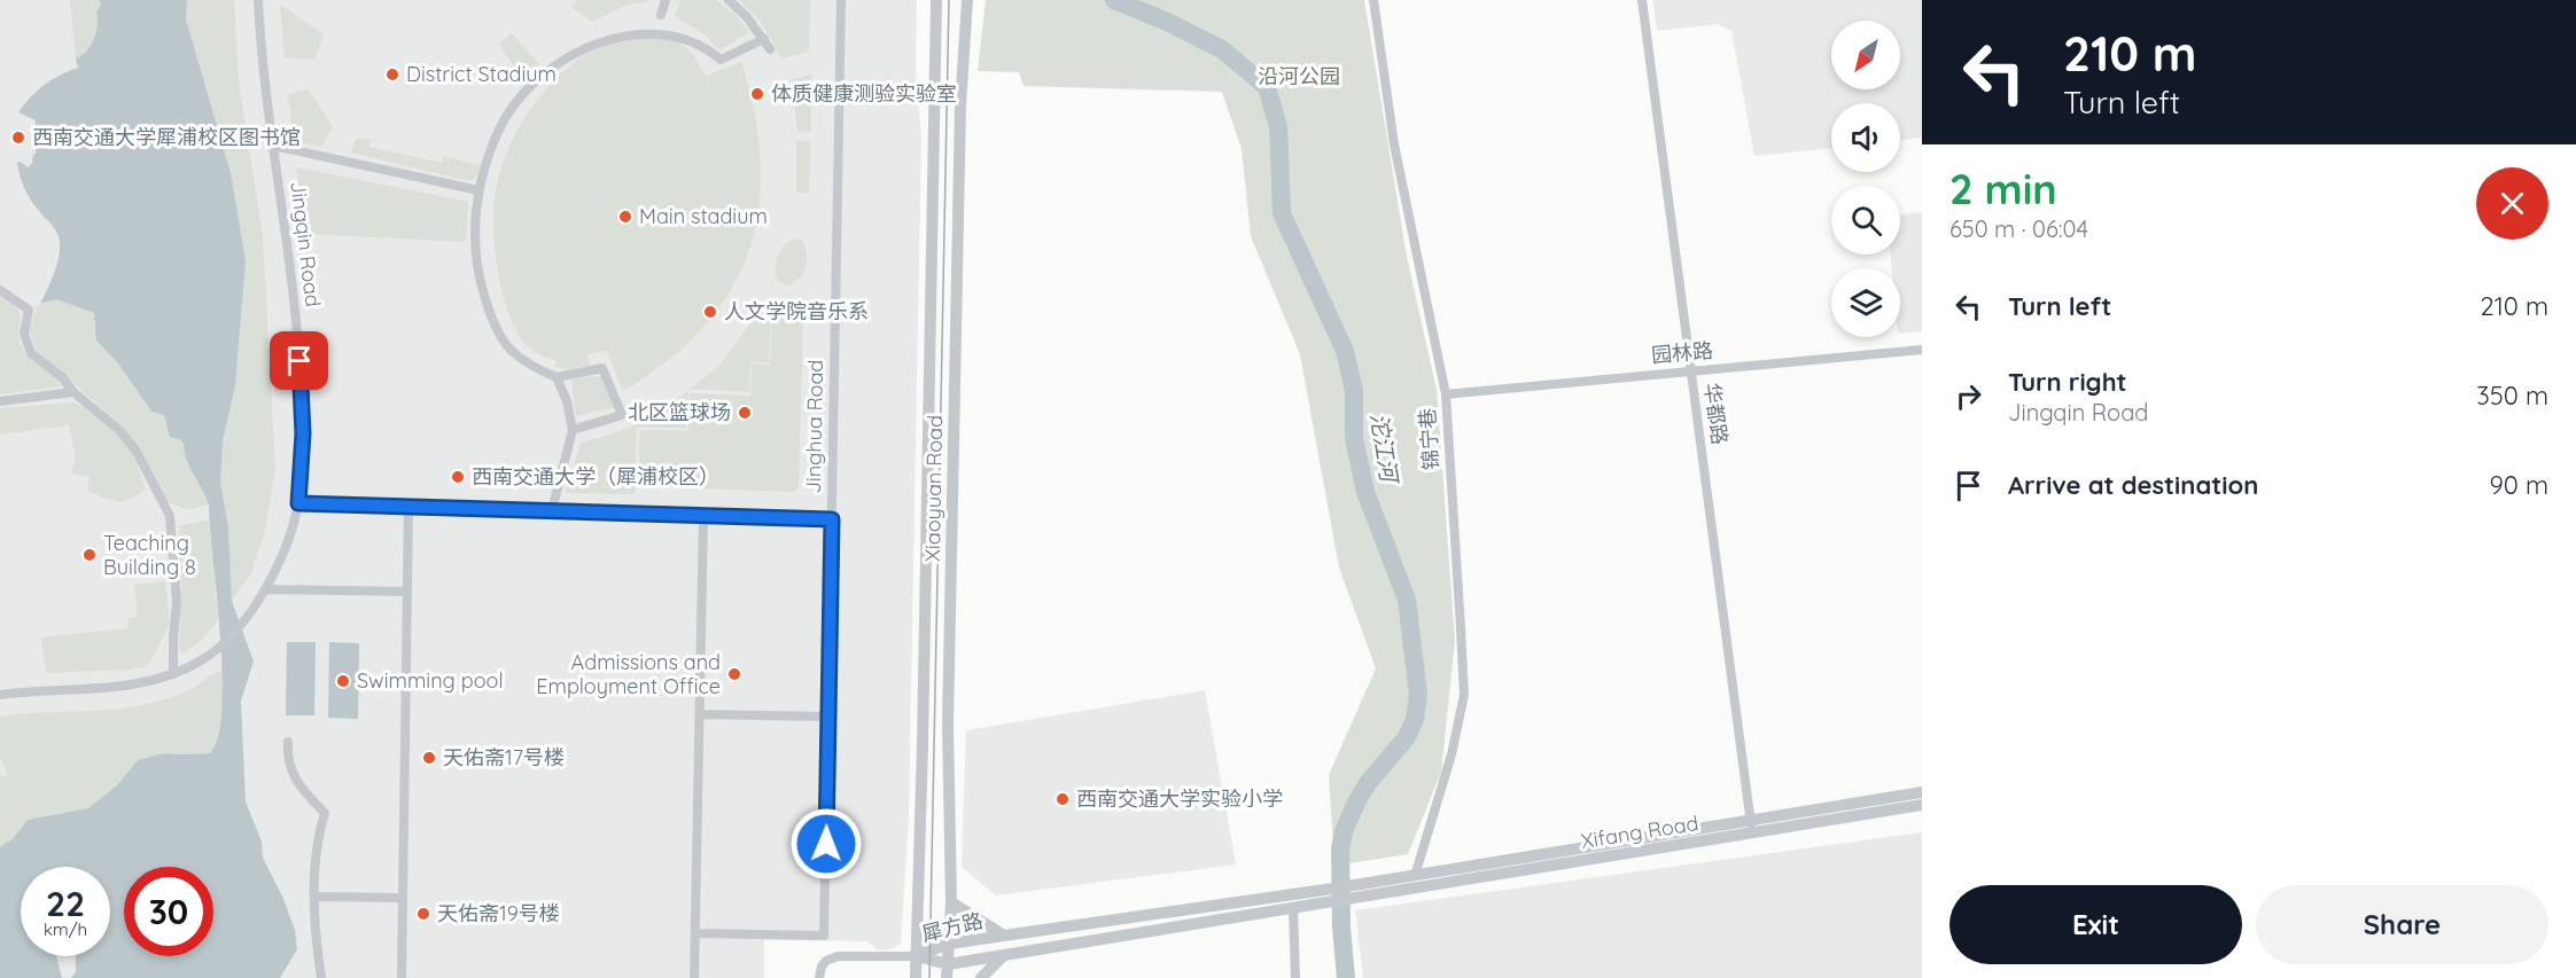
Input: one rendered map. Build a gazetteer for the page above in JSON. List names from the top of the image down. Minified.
{"streets":{"street":["Jingqin Road","园林路","华都路","Jinghua Road","锦宁巷","Xiaoyuan Road","Xifang Road","犀方路"]},"crossings":[["园林路","华都路"],["园林路","锦宁巷"],["华都路","Xifang Road"],["锦宁巷","Xifang Road"],["Xiaoyuan Road","犀方路"],["Xifang Road","犀方路"]],"water":["沱江河"],"parks":["沿河公园"],"places":["District Stadium","体质健康测验实验室","西南交通大学犀浦校区图书馆","Main stadium","人文学院音乐系","北区篮球场","西南交通大学（犀浦校区）","Teaching Building 8","Admissions and Employment Office","Swimming pool","天佑斋17号楼","西南交通大学实验小学","天佑斋19号楼"],"north":"bottom left","page":{"turn":["210 m","Turn left"],"heading":["2 min","650 m · 06:04"],"list":[{"name":"Turn left","value":"210 m"},{"name":"Turn right","note":"Jingqin Road","value":"350 m"},{"name":"Arrive at destination","value":"90 m"}],"speed":"22 km/h","limit":"30","buttons":["Exit","Share"]}}
